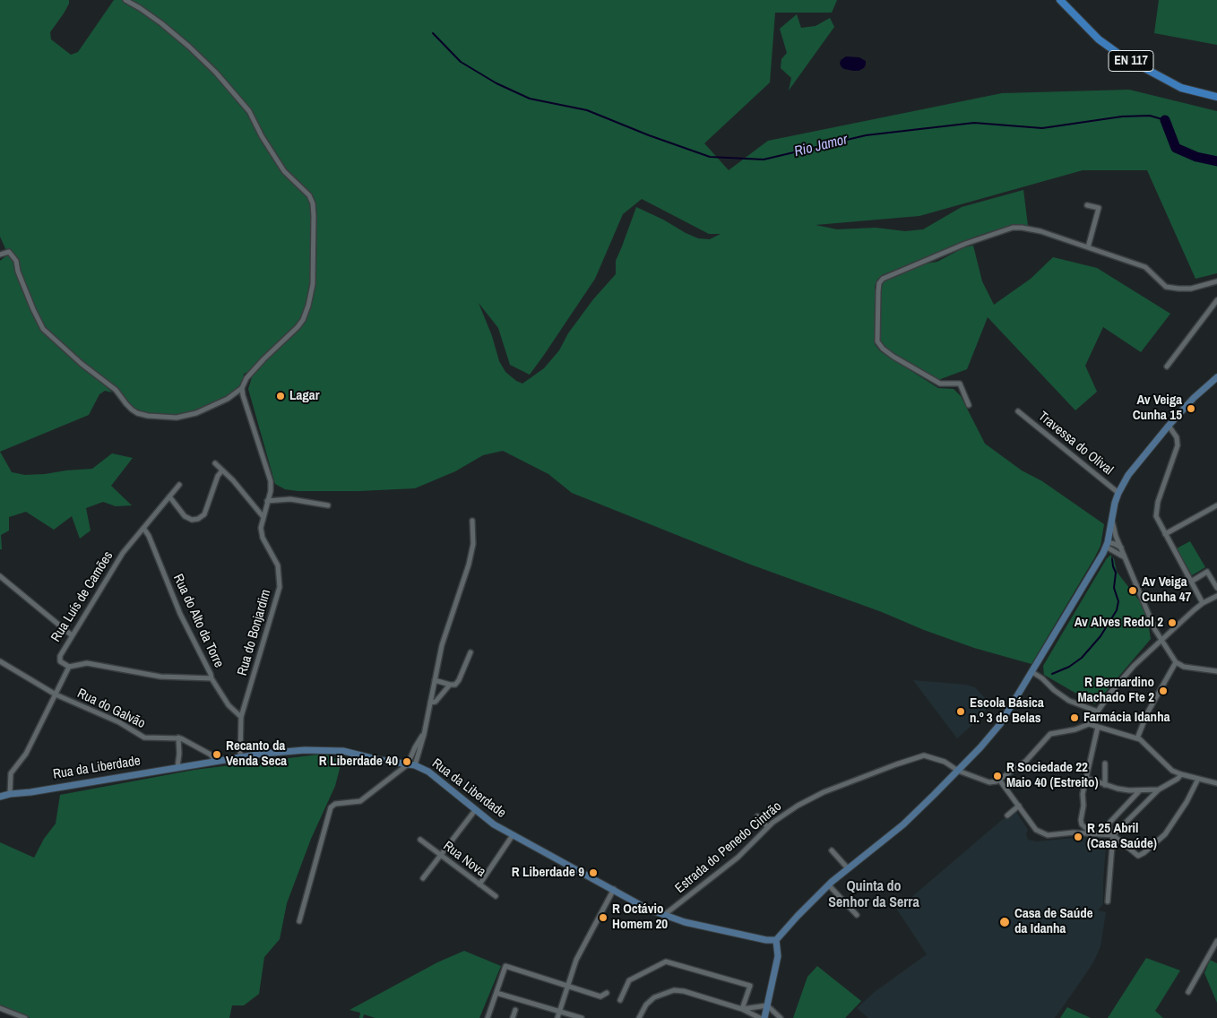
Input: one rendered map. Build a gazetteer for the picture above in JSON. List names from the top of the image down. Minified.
{"streets":{"main road":["EN 117"],"street":["Travessa do Olival","Rua Luís de Camões","Rua do Alto da Torre","Rua do Bonjardim","Rua do Galvão","Rua da Liberdade","Estrada do Penedo Cintrão","Rua Nova"]},"crossings":[["Rua Luís de Camões","Rua do Alto da Torre"],["Rua do Alto da Torre","Rua do Bonjardim"],["Rua do Bonjardim","Rua da Liberdade"],["Rua do Galvão","Rua da Liberdade"],["Rua da Liberdade","Estrada do Penedo Cintrão"]],"districts":["Quinta do Senhor da Serra"],"water":["Rio Jamor"],"places":["Lagar","Av Veiga Cunha 15","Av Veiga Cunha 47","Av Alves Redol 2","R Bernardino Machado Fte 2","Escola Básica n.º 3 de Belas","Farmácia Idanha","Recanto da Venda Seca","R Liberdade 40","R Sociedade 22 Maio 40 (Estreito)","R 25 Abril (Casa Saúde)","R Liberdade 9","R Octávio Homem 20","Casa de Saúde da Idanha"]}
